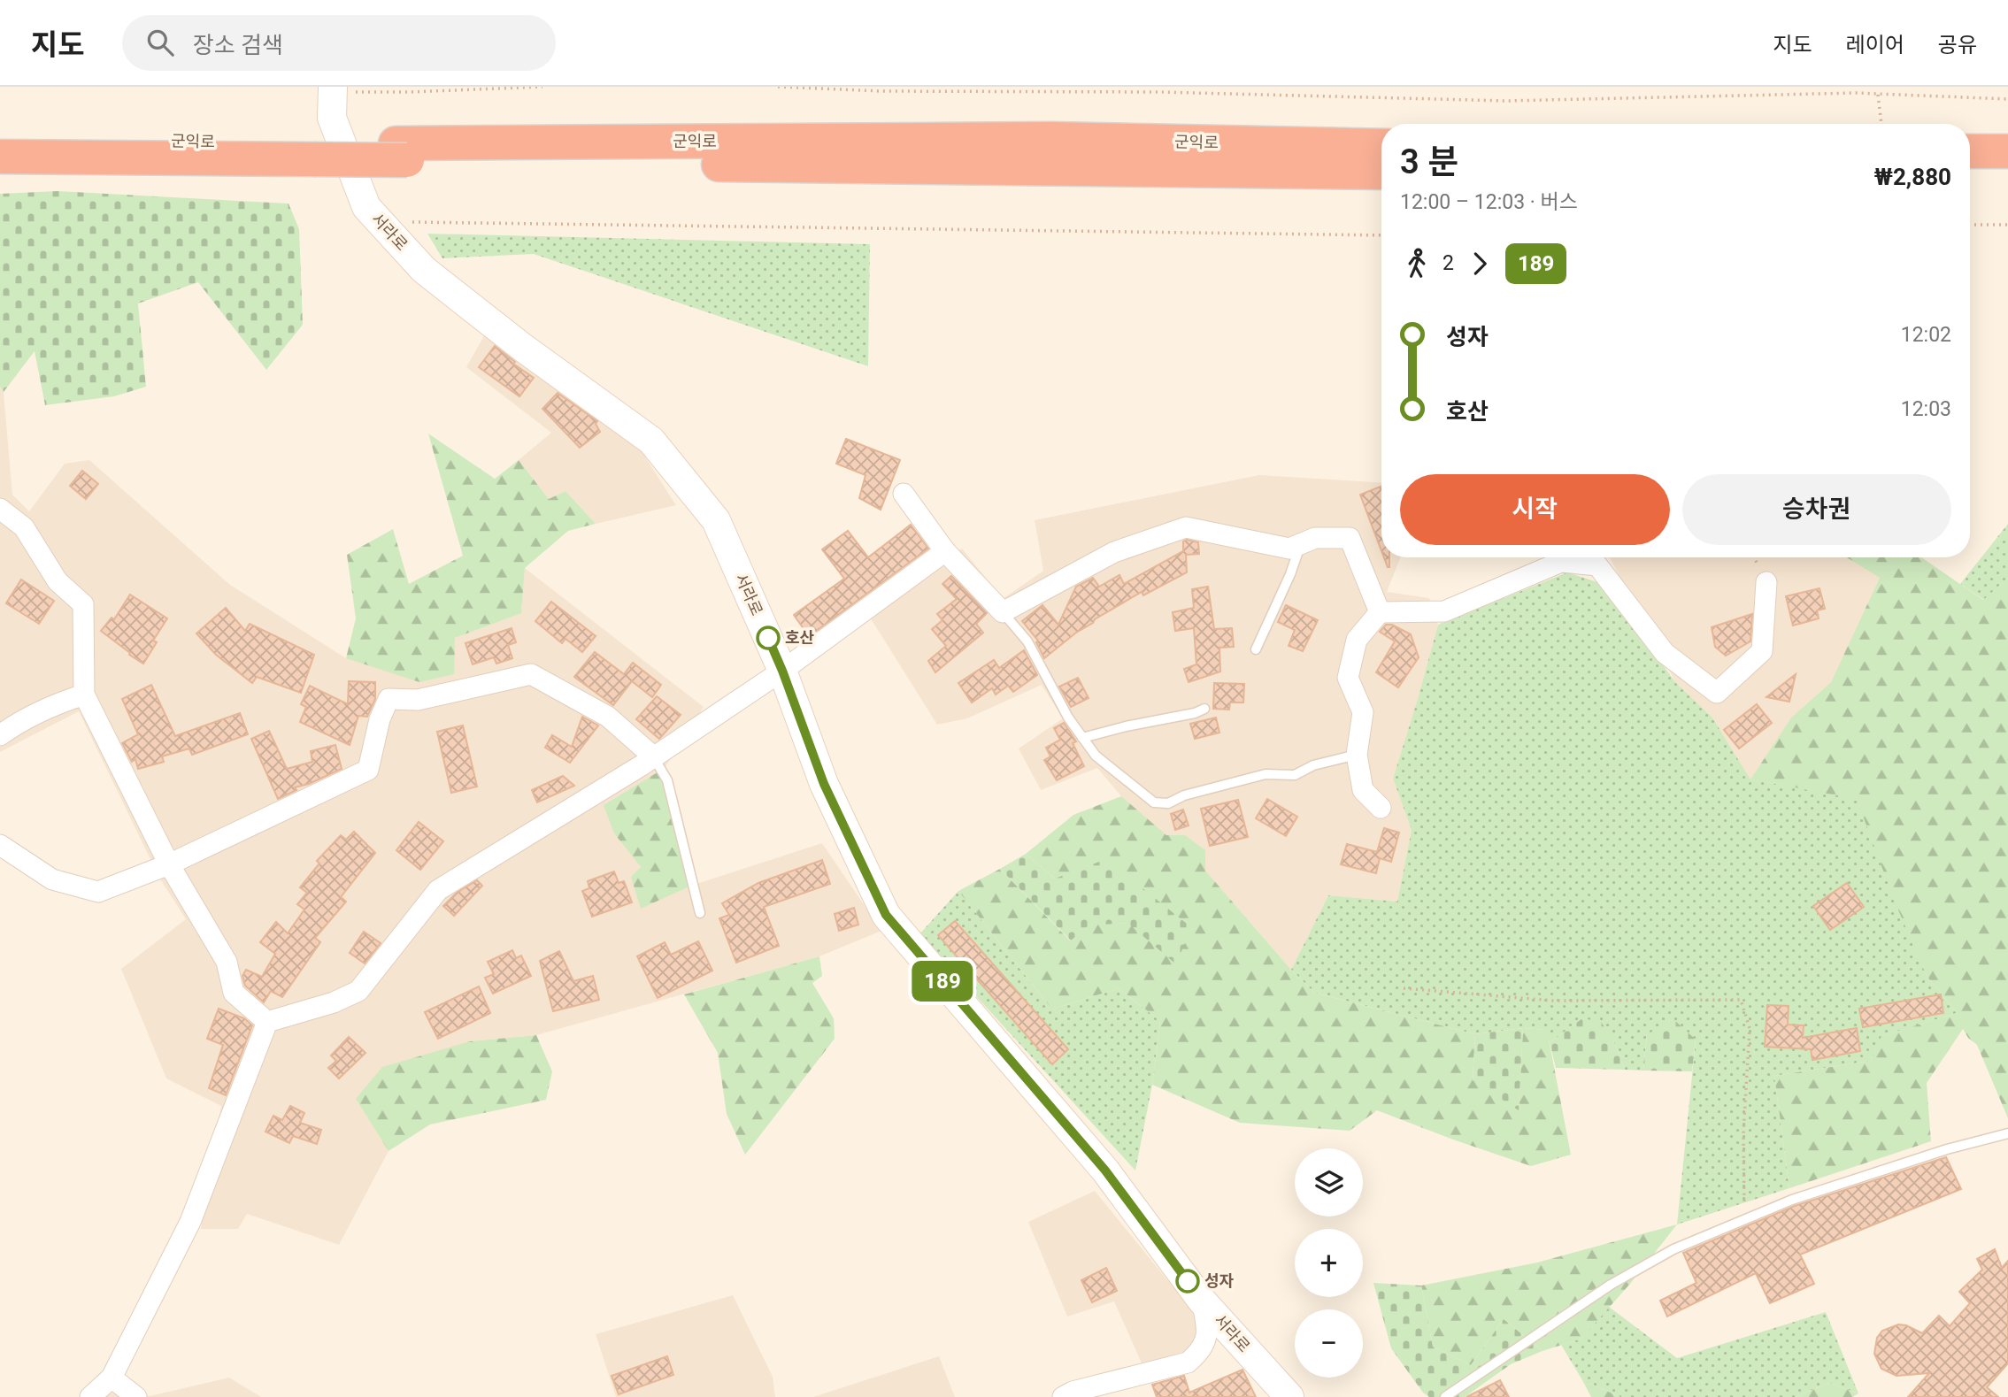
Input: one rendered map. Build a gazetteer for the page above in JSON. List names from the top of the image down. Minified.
{"streets":{"highway":["군익로"],"street":["서라로"]},"places":["호산","성자"],"lines":["bus line 189"],"page":{"header":"지도","search":"장소 검색","nav":["지도","레이어","공유"],"on_map":"189","heading":["3 분","12:00 – 12:03 · 버스","₩2,880"],"legs":["2","189"],"list":[{"name":"성자","value":"12:02"},{"name":"호산","value":"12:03"}],"buttons":["시작","승차권"],"map_buttons":["+","−"]}}
